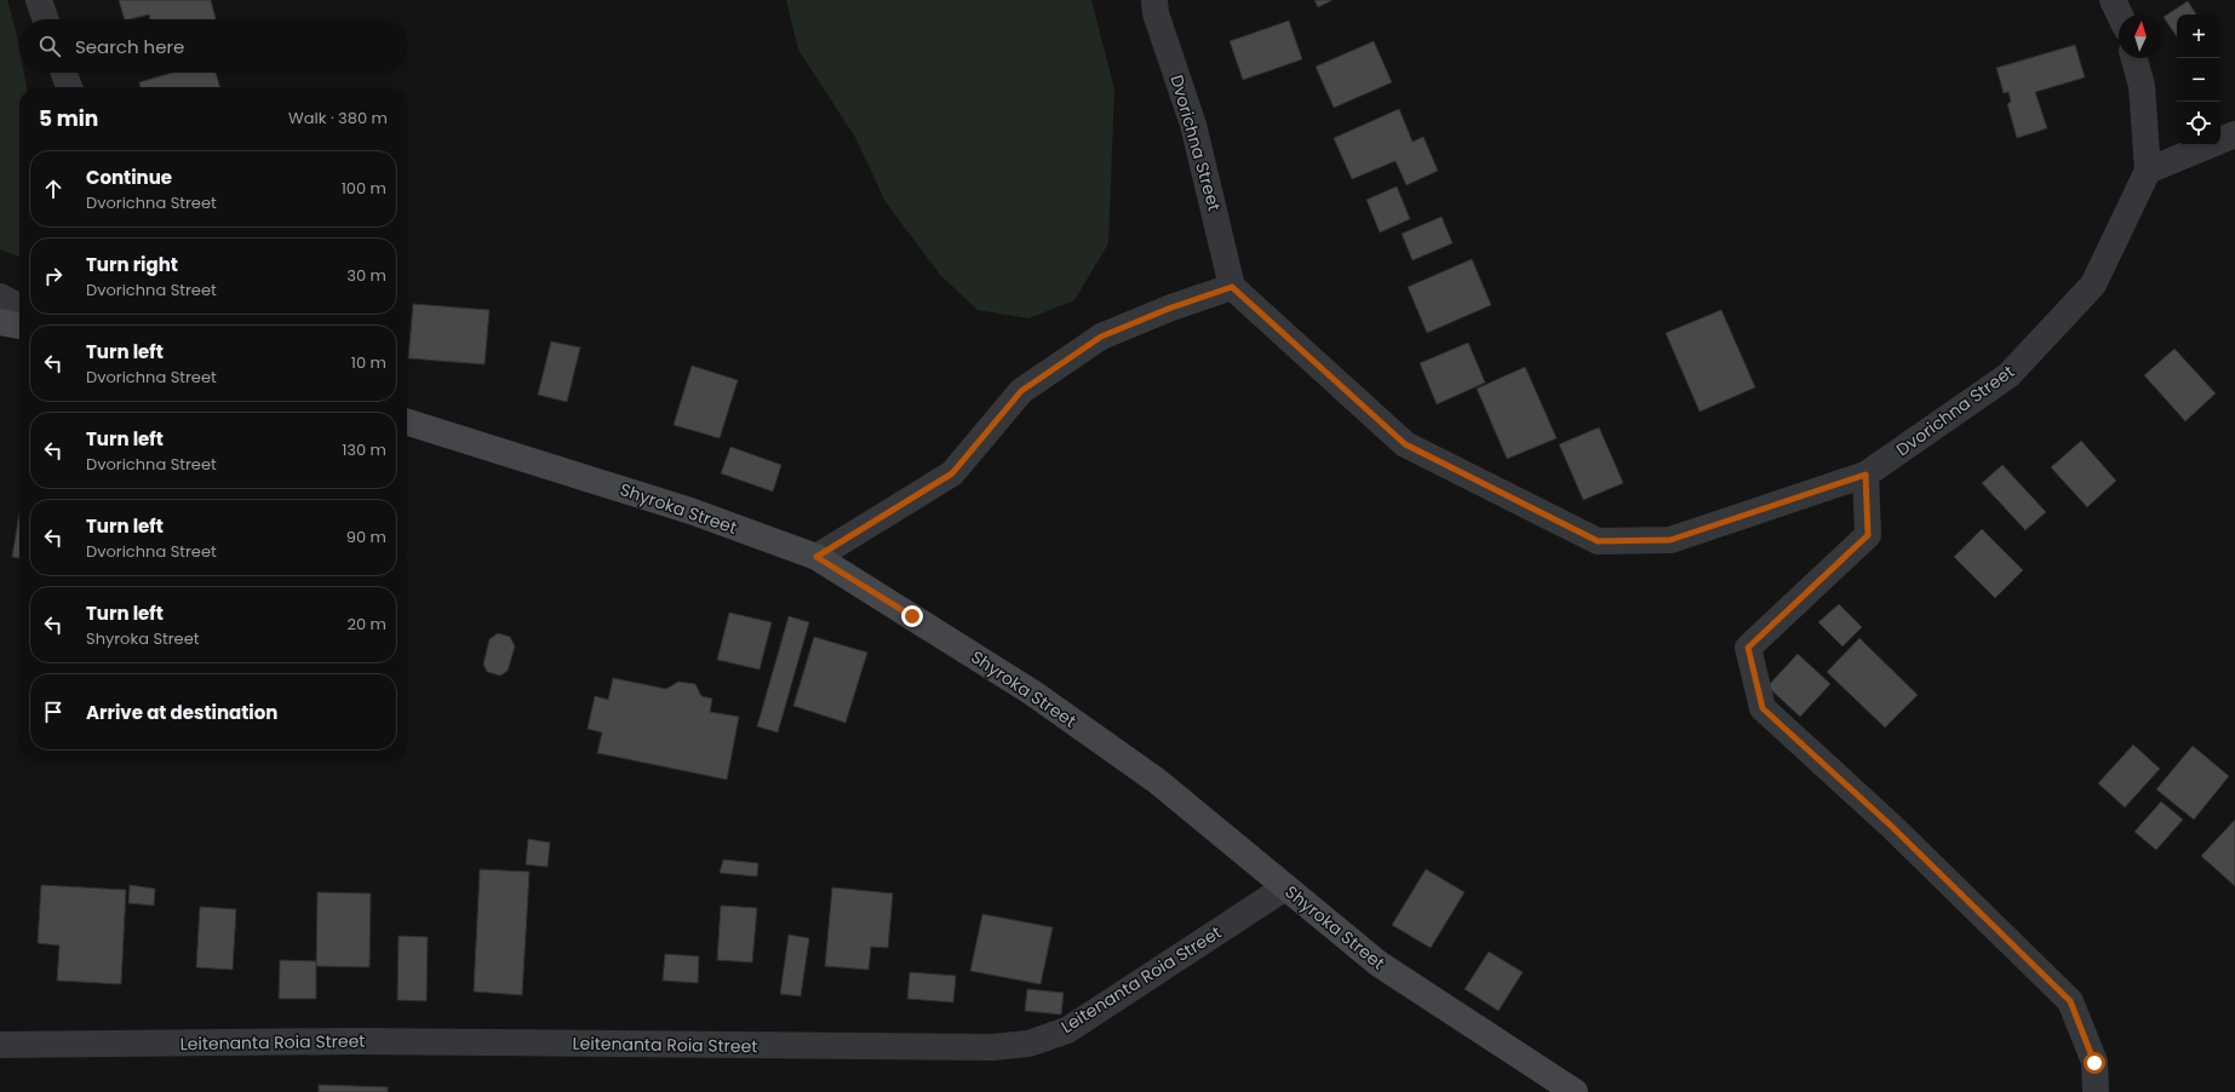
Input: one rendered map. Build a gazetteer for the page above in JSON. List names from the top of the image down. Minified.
{"streets":{"main road":["Shyroka Street"],"street":["Dvorichna Street","Leitenanta Roia Street"]},"crossings":[["Shyroka Street","Leitenanta Roia Street"]],"north":"top","page":{"map_buttons":["+","−"],"search":"Search here","heading":["5 min","Walk · 380 m"],"list":[["Continue","Dvorichna Street","100 m"],["Turn right","Dvorichna Street","30 m"],["Turn left","Dvorichna Street","10 m"],["Turn left","Dvorichna Street","130 m"],["Turn left","Dvorichna Street","90 m"],["Turn left","Shyroka Street","20 m"],"Arrive at destination"]}}
